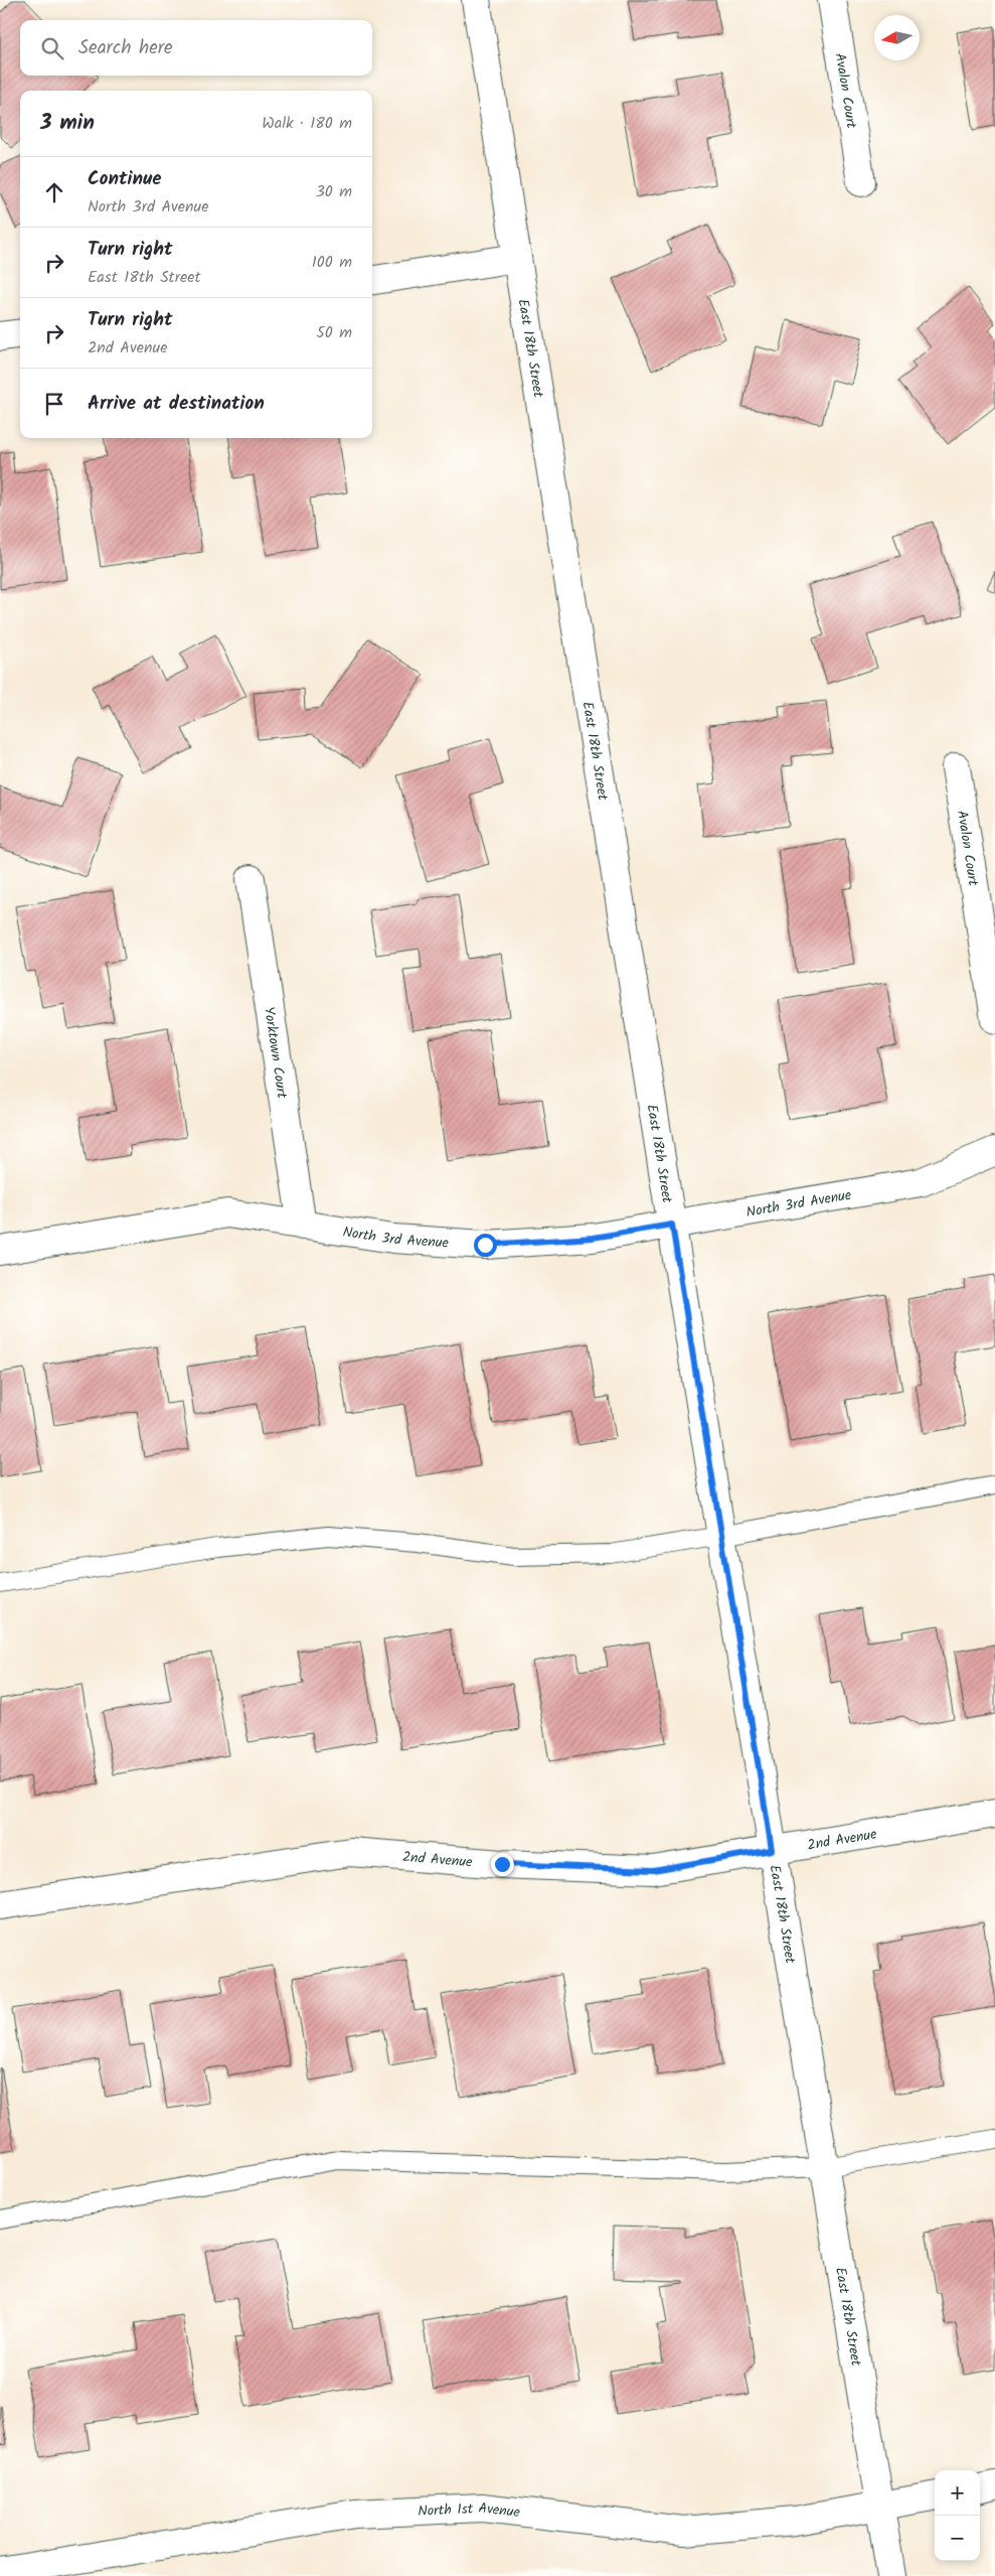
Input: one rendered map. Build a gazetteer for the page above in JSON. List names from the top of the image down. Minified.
{"streets":{"street":["Avalon Court","East 18th Street","Yorktown Court","North 3rd Avenue","2nd Avenue","North 1st Avenue"]},"crossings":[["East 18th Street","North 3rd Avenue"],["East 18th Street","2nd Avenue"],["East 18th Street","North 1st Avenue"],["Yorktown Court","North 3rd Avenue"]],"north":"left","page":{"search":"Search here","heading":["3 min","Walk · 180 m"],"list":[["Continue","North 3rd Avenue","30 m"],["Turn right","East 18th Street","100 m"],["Turn right","2nd Avenue","50 m"],"Arrive at destination"],"map_buttons":["+","−"]}}
